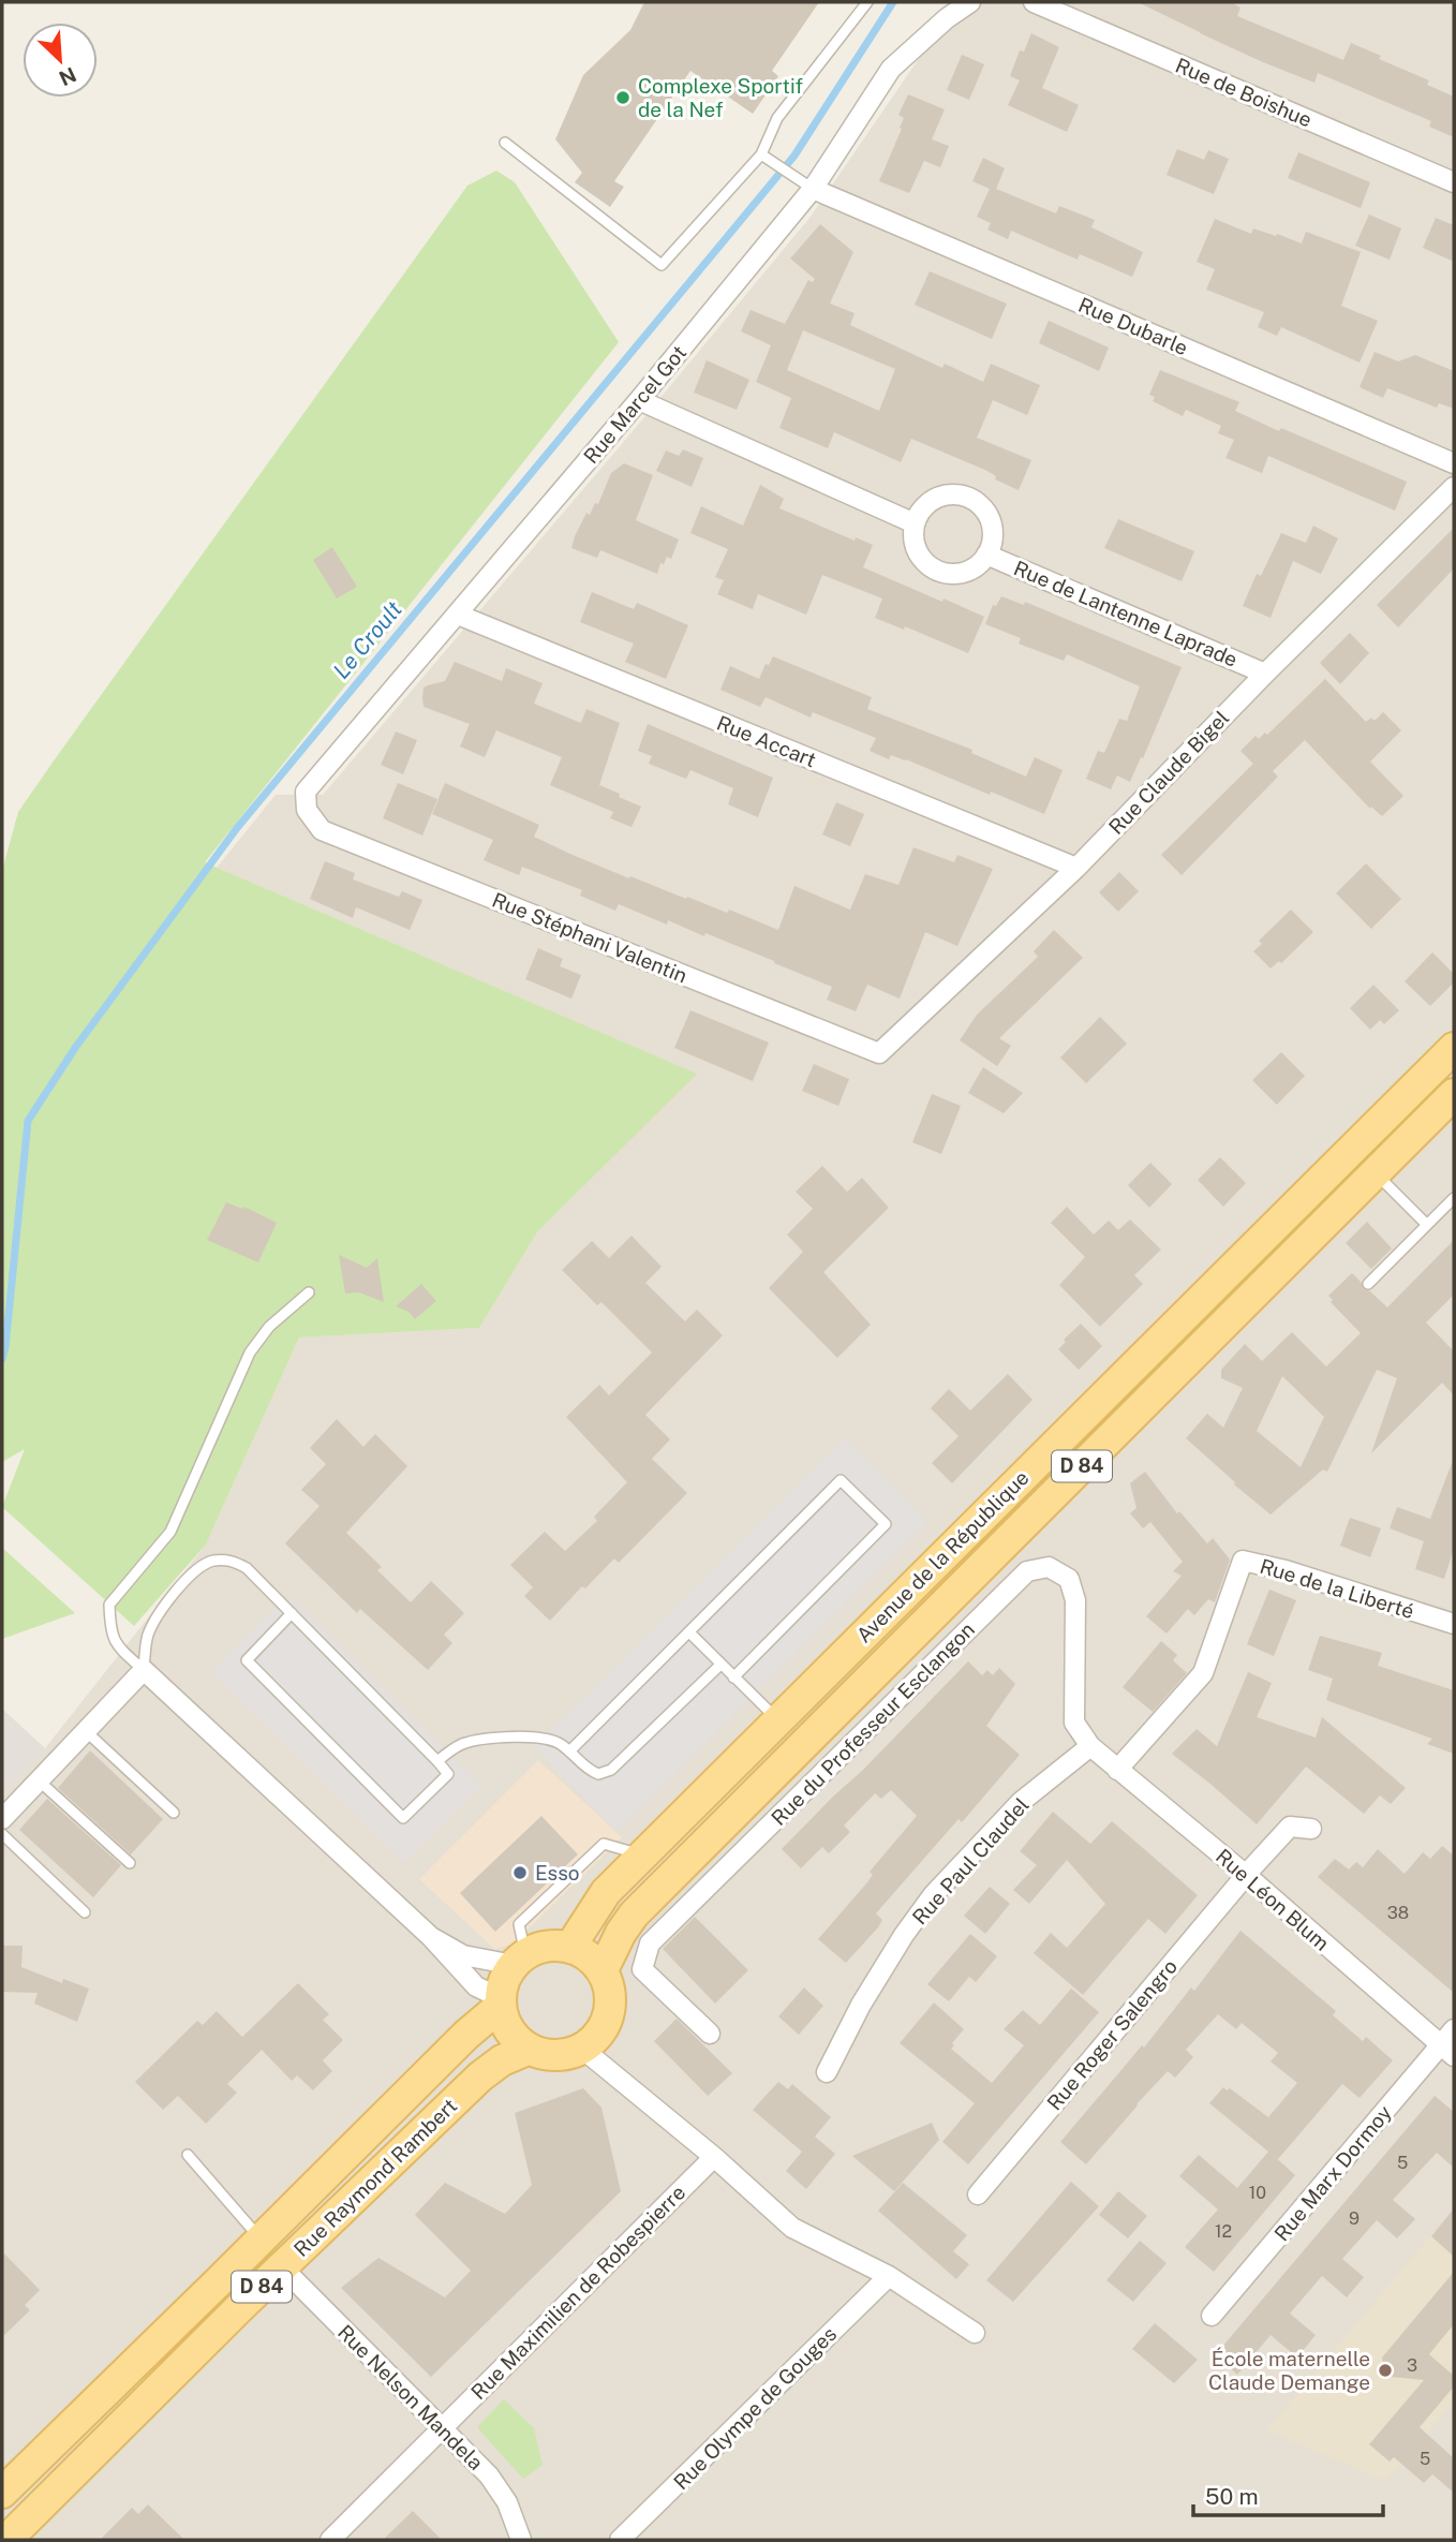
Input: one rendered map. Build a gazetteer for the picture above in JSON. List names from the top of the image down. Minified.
{"streets":{"main road":["D 84","Avenue de la République","Rue Raymond Rambert"],"street":["Rue de Boishue","Rue Dubarle","Rue Marcel Got","Rue de Lantenne Laprade","Rue Accart","Rue Claude Bigel","Rue Stéphani Valentin","Rue de la Liberté","Rue du Professeur Esclangon","Rue Paul Claudel","Rue Léon Blum","Rue Roger Salengro","Rue Marx Dormoy","Rue Maximilien de Robespierre","Rue Nelson Mandela","Rue Olympe de Gouges"]},"crossings":[["Rue Dubarle","Rue Marcel Got"],["Rue Marcel Got","Rue Accart"],["Rue Marcel Got","Rue Stéphani Valentin"],["Rue de Lantenne Laprade","Rue Claude Bigel"],["Rue Accart","Rue Claude Bigel"],["Rue Claude Bigel","Rue Stéphani Valentin"],["D 84","Avenue de la République"],["D 84","Rue Raymond Rambert"],["Avenue de la République","Rue Raymond Rambert"],["Rue de la Liberté","Rue Léon Blum"],["Rue du Professeur Esclangon","Rue Paul Claudel"],["Rue du Professeur Esclangon","Rue Léon Blum"],["Rue Paul Claudel","Rue Léon Blum"],["Rue Léon Blum","Rue Roger Salengro"],["Rue Léon Blum","Rue Marx Dormoy"],["Rue Raymond Rambert","Rue Nelson Mandela"],["Rue Maximilien de Robespierre","Rue Nelson Mandela"]],"water":["Le Croult"],"places":["Complexe Sportif de la Nef","Esso","École maternelle Claude Demange"],"house_numbers":["38","5","10","9","12","3","5"],"scale_bar":"50 m","north":"bottom right"}
